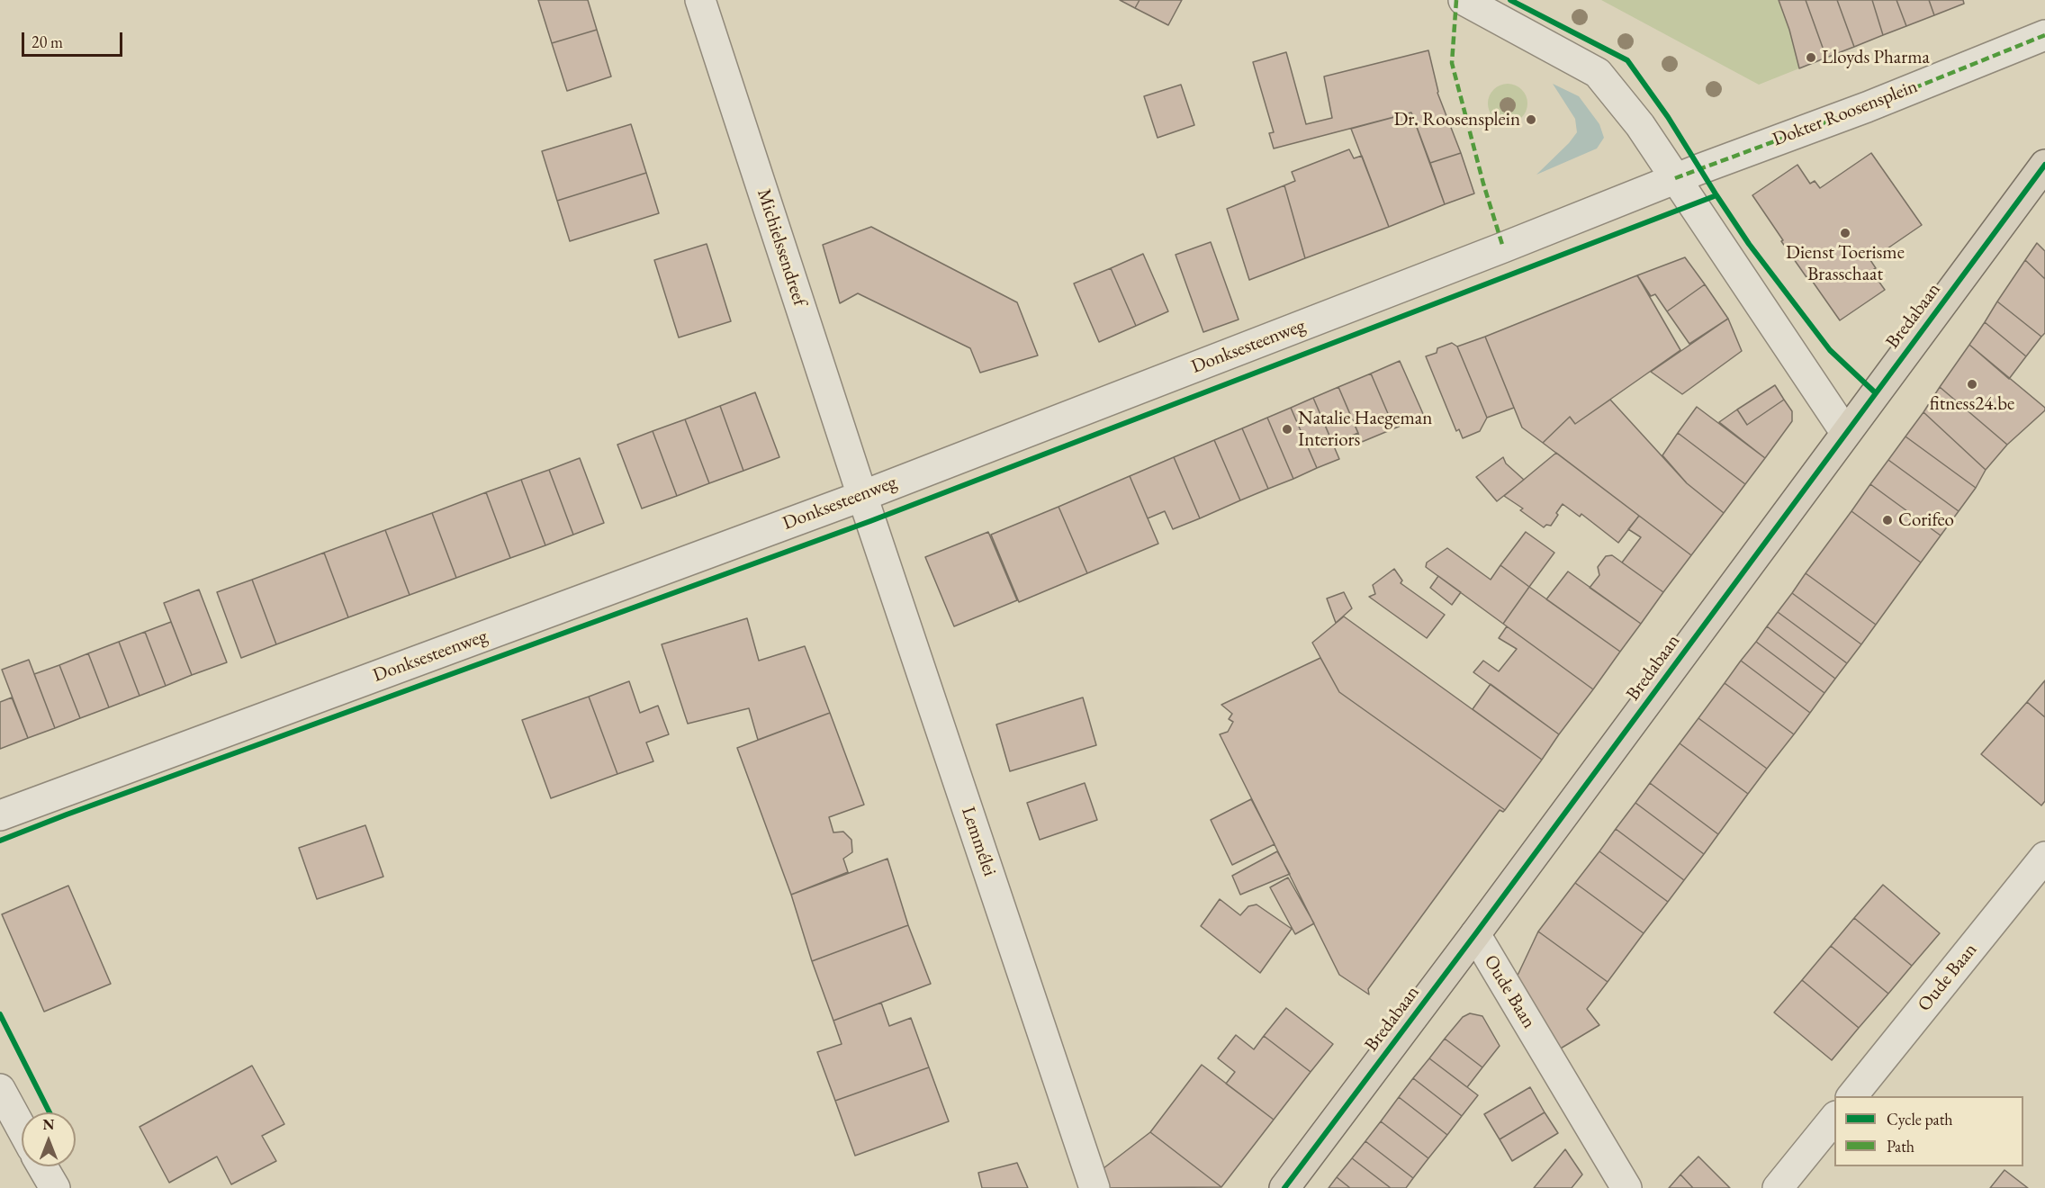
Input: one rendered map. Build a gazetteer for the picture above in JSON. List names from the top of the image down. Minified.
{"streets":{"main road":["Bredabaan"],"street":["Dokter Roosensplein","Michielssendreef","Donksesteenweg","Lemmélei","Oude Baan"]},"crossings":[["Dokter Roosensplein","Donksesteenweg"],["Michielssendreef","Donksesteenweg"],["Michielssendreef","Lemmélei"],["Bredabaan","Oude Baan"],["Donksesteenweg","Lemmélei"]],"places":["Lloyds Pharma","Dr. Roosensplein","Dienst Toerisme Brasschaat","fitness24.be","Natalie Haegeman Interiors","Corifeo"],"legend":["Cycle path","Path"],"scale_bar":"20 m","north":"top"}
